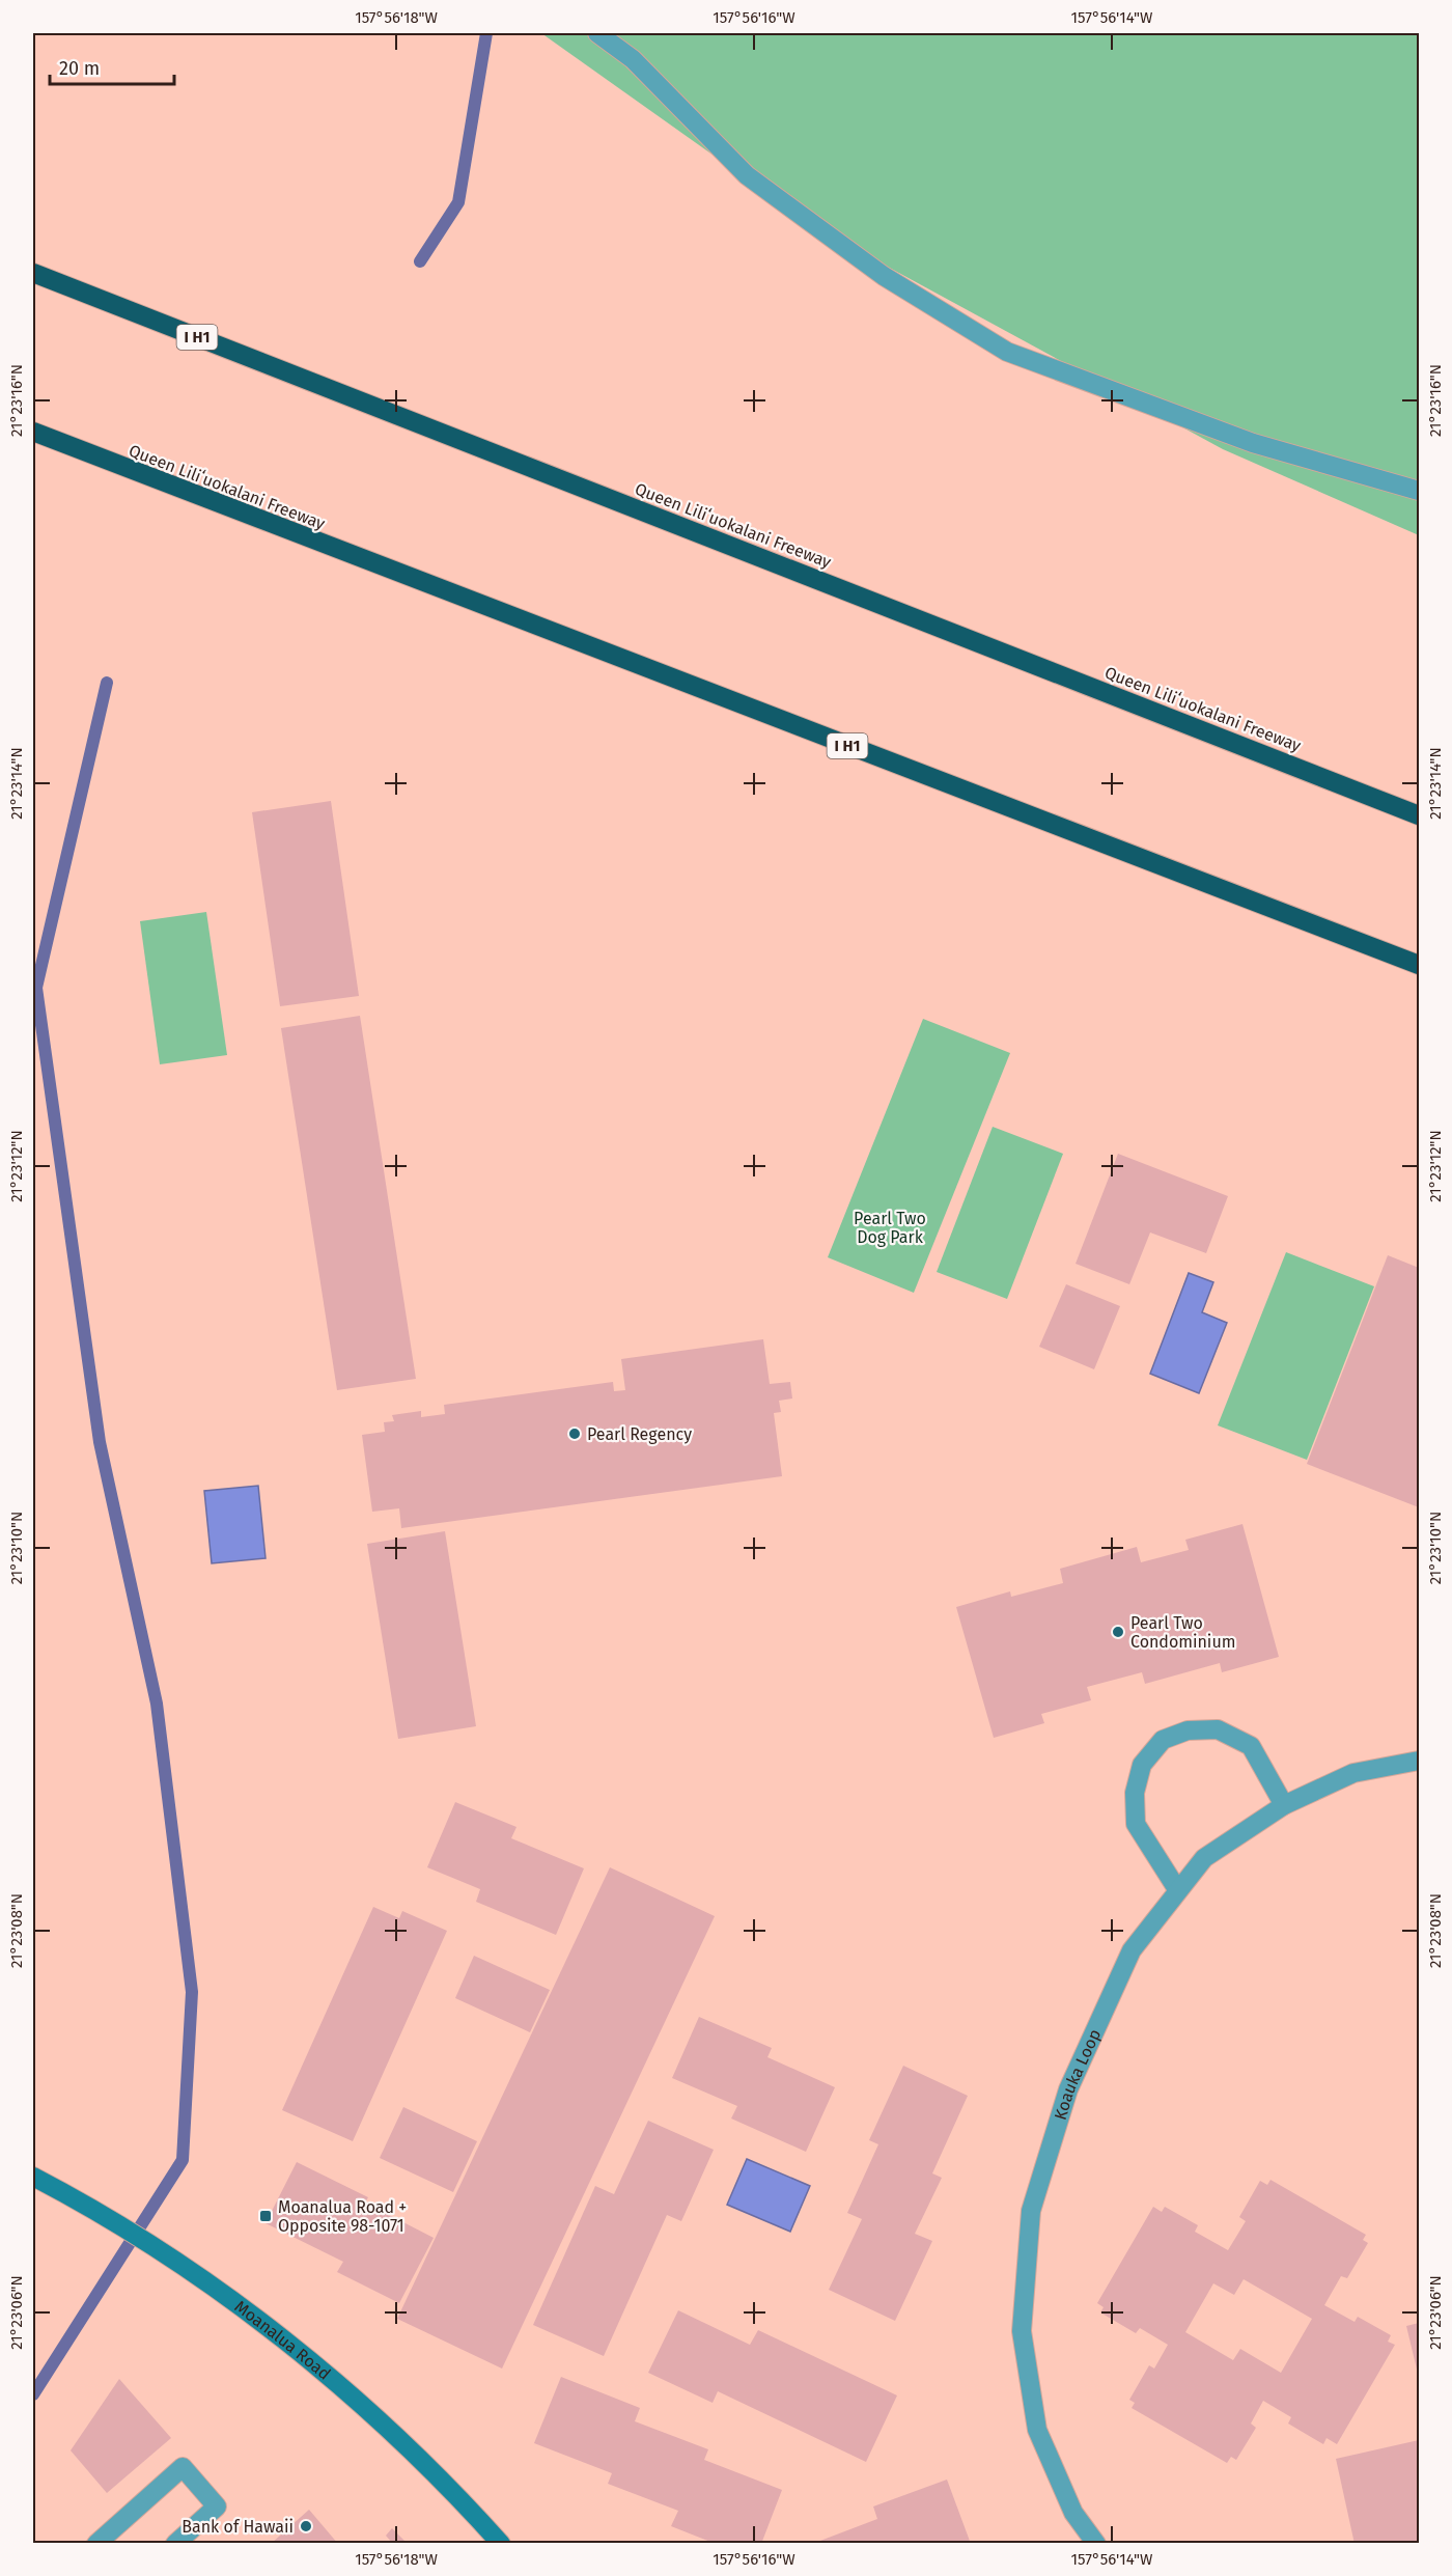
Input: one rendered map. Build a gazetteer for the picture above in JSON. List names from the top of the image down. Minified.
{"streets":{"highway":["I H1","Queen Liliʻuokalani Freeway"],"main road":["Moanalua Road"],"street":["Koauka Loop"]},"parks":["Pearl Two Dog Park"],"places":{"other":["Pearl Regency","Pearl Two Condominium","Bank of Hawaii"],"transit":["Moanalua Road + Opposite 98-1071"]},"scale_bar":"20 m","coordinates":["157°56'18\"W","157°56'16\"W","157°56'14\"W","21°23'16\"N","21°23'14\"N","21°23'12\"N","21°23'10\"N","21°23'08\"N","21°23'06\"N"]}
